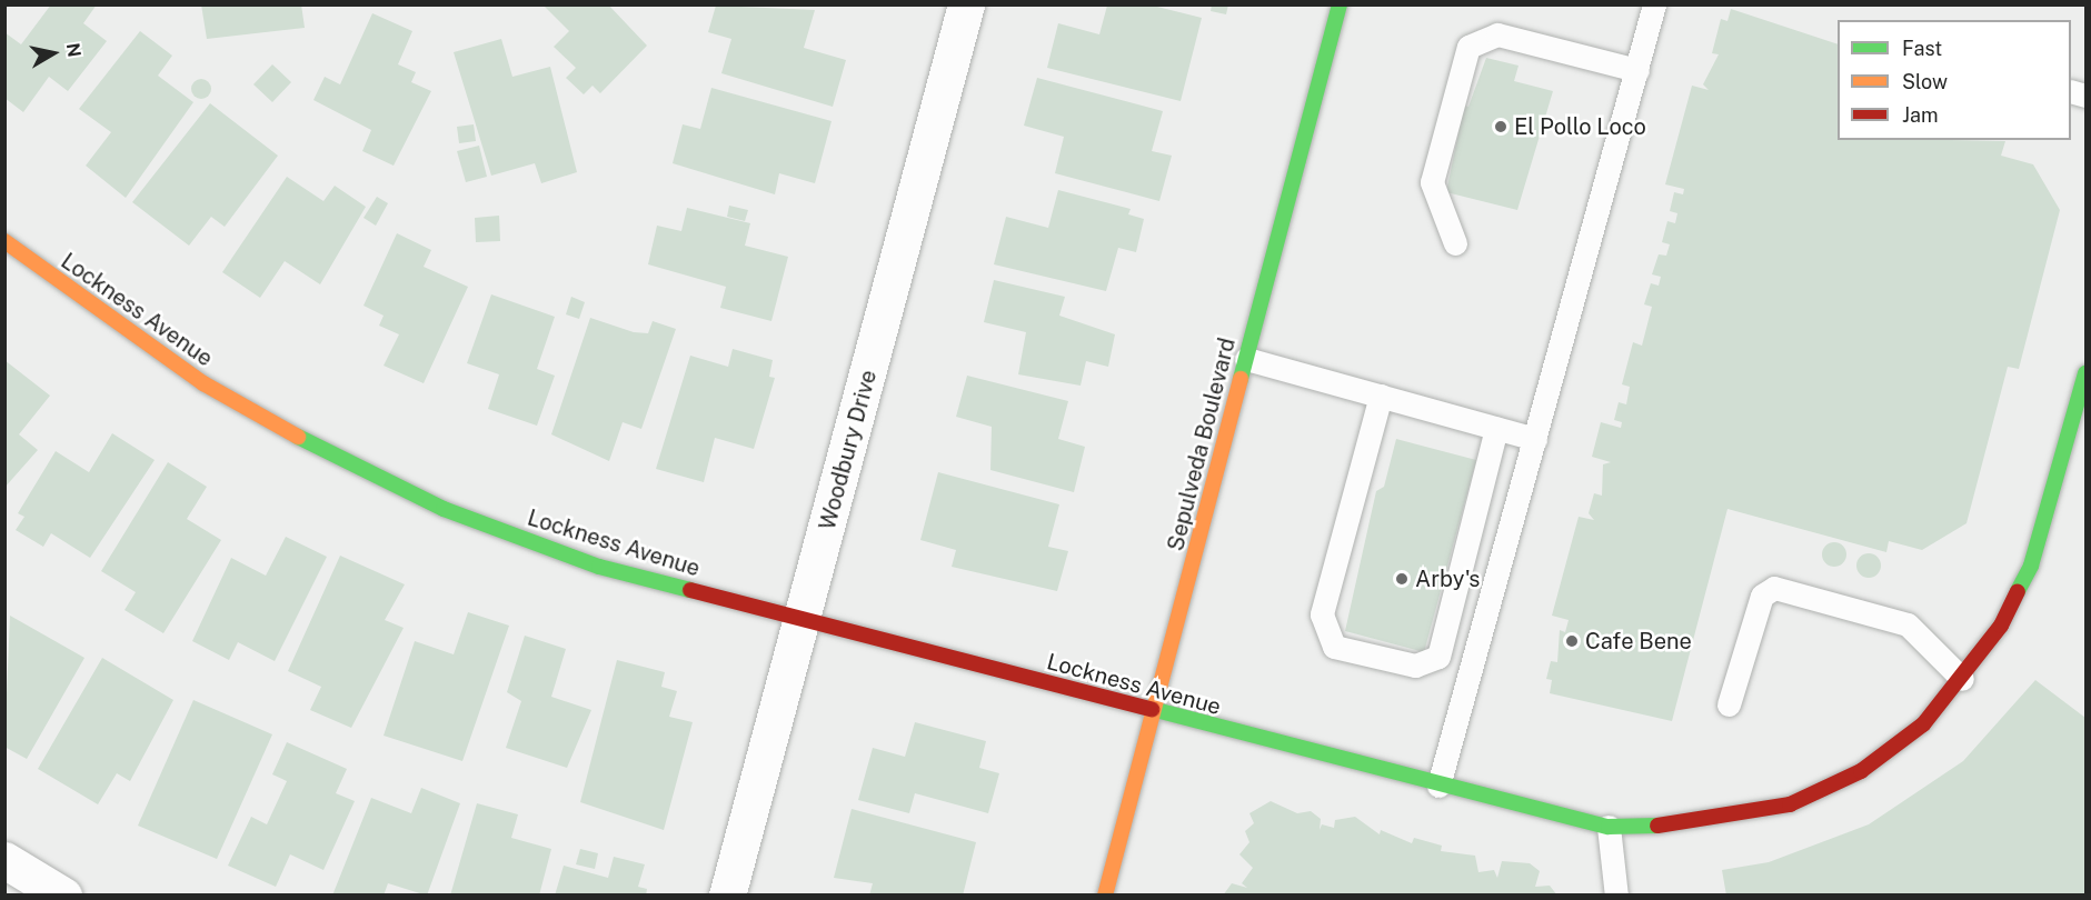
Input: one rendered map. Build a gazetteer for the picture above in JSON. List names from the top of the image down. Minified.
{"streets":{"street":["Lockness Avenue","Sepulveda Boulevard","Woodbury Drive"]},"crossings":[["Lockness Avenue","Sepulveda Boulevard"],["Lockness Avenue","Woodbury Drive"]],"places":["El Pollo Loco","Arby's","Cafe Bene"],"legend":["Fast","Slow","Jam"],"north":"right"}
